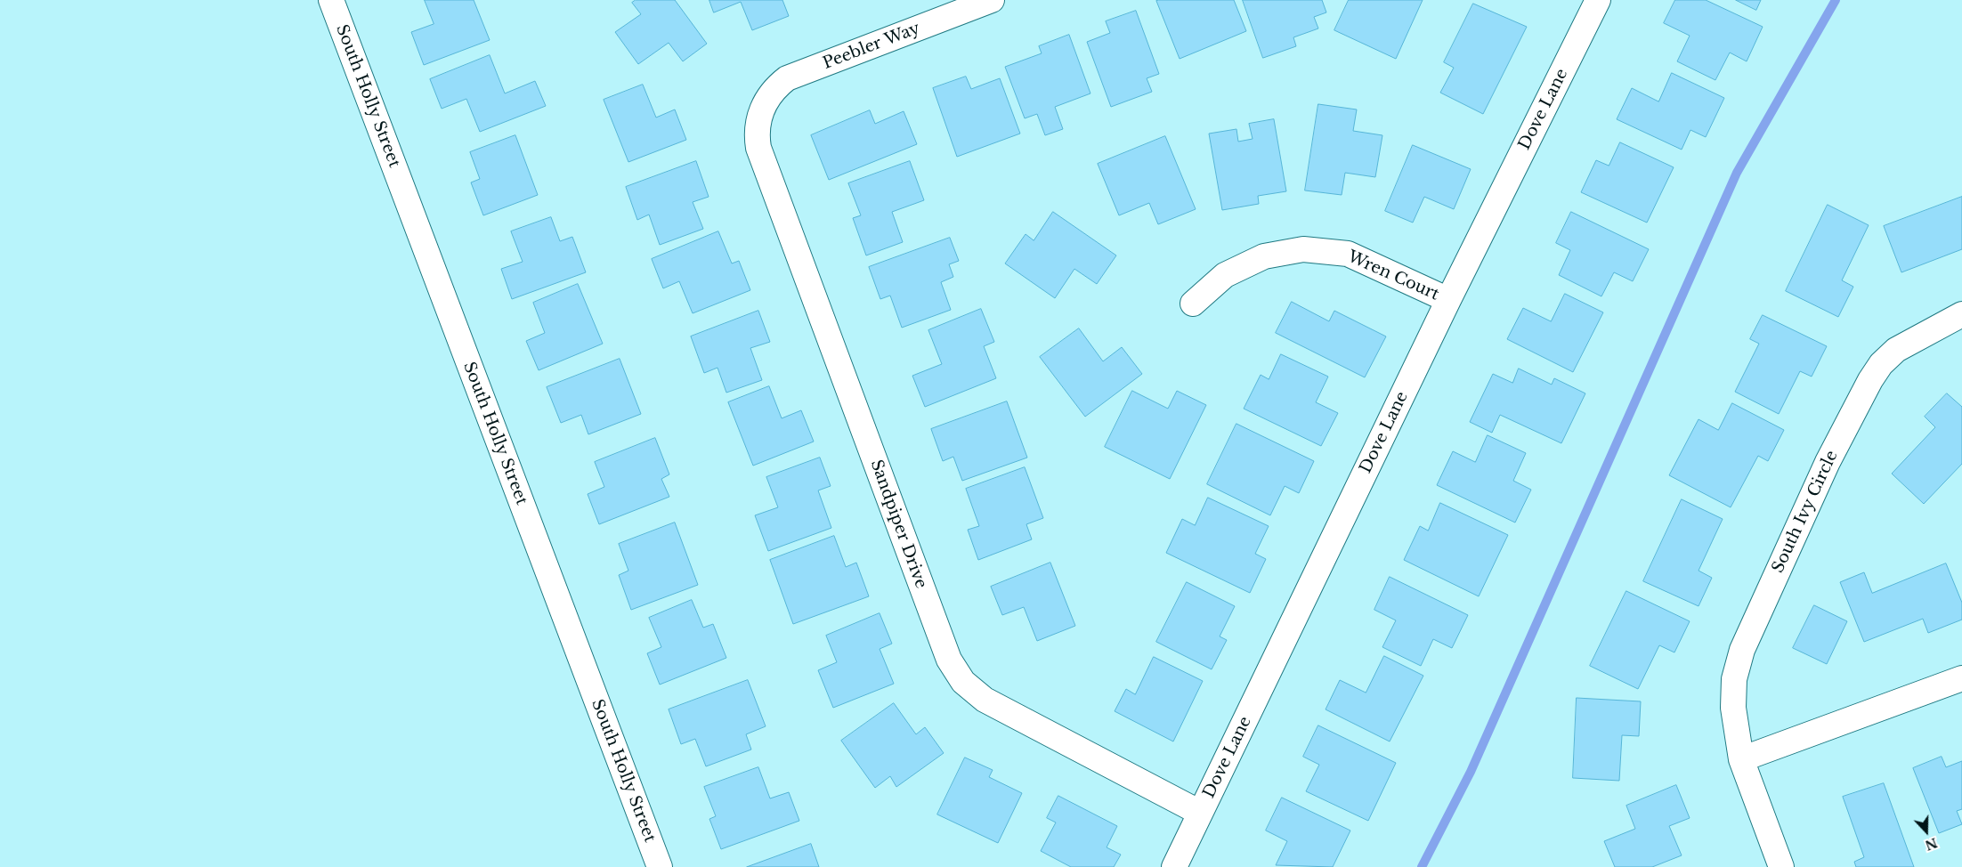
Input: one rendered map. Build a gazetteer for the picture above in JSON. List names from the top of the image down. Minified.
{"streets":{"street":["Peebler Way","South Holly Street","Dove Lane","Wren Court","South Ivy Circle","Sandpiper Drive"]},"crossings":[["Peebler Way","Sandpiper Drive"],["Dove Lane","Wren Court"],["Dove Lane","Sandpiper Drive"]],"north":"bottom"}
